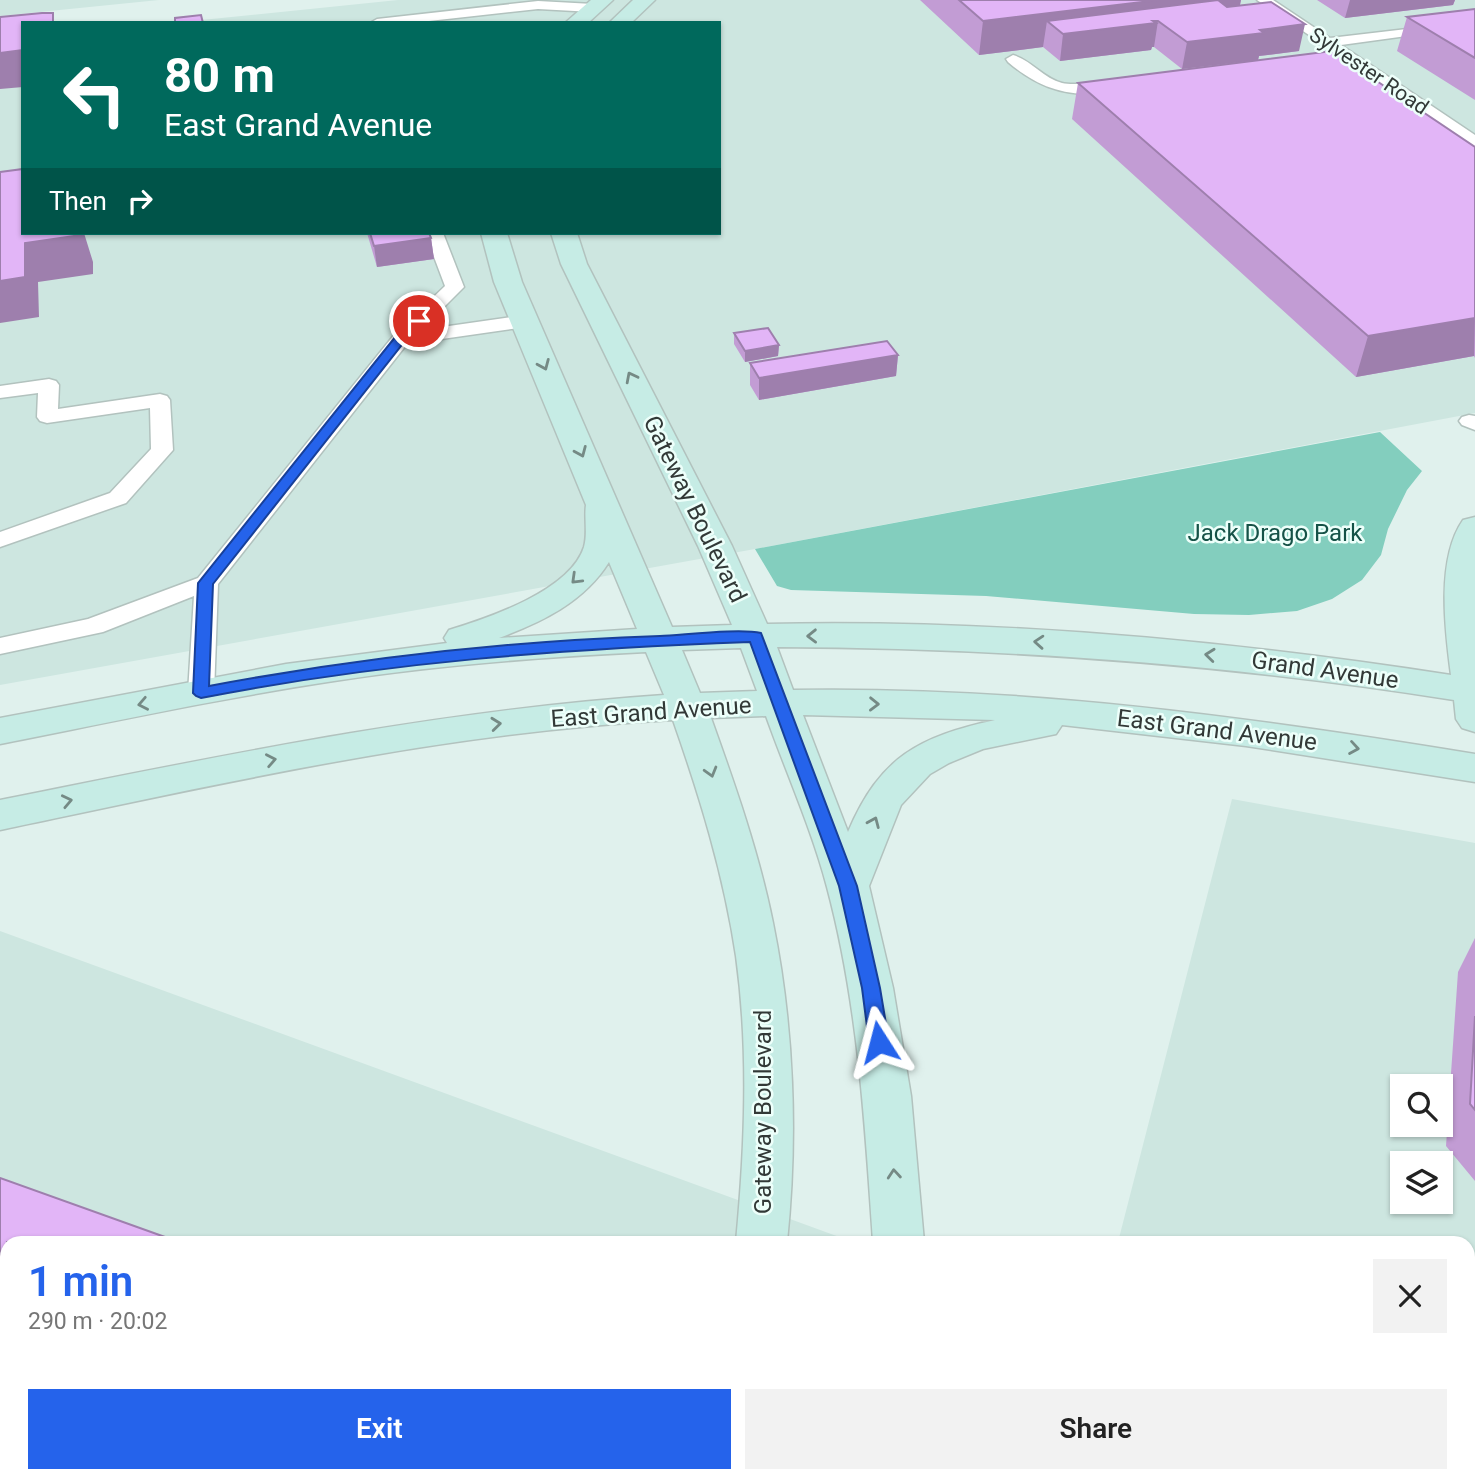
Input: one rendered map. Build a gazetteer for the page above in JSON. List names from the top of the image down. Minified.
{"streets":{"main road":["Gateway Boulevard","Grand Avenue","East Grand Avenue"],"lane":["Sylvester Road"]},"crossings":[["Gateway Boulevard","Grand Avenue"],["Gateway Boulevard","East Grand Avenue"]],"one_way":["Grand Avenue"],"parks":["Jack Drago Park"],"page":{"turn":["80 m","East Grand Avenue"],"then":"Then","heading":["1 min","290 m · 20:02"],"buttons":["Exit","Share"]}}
